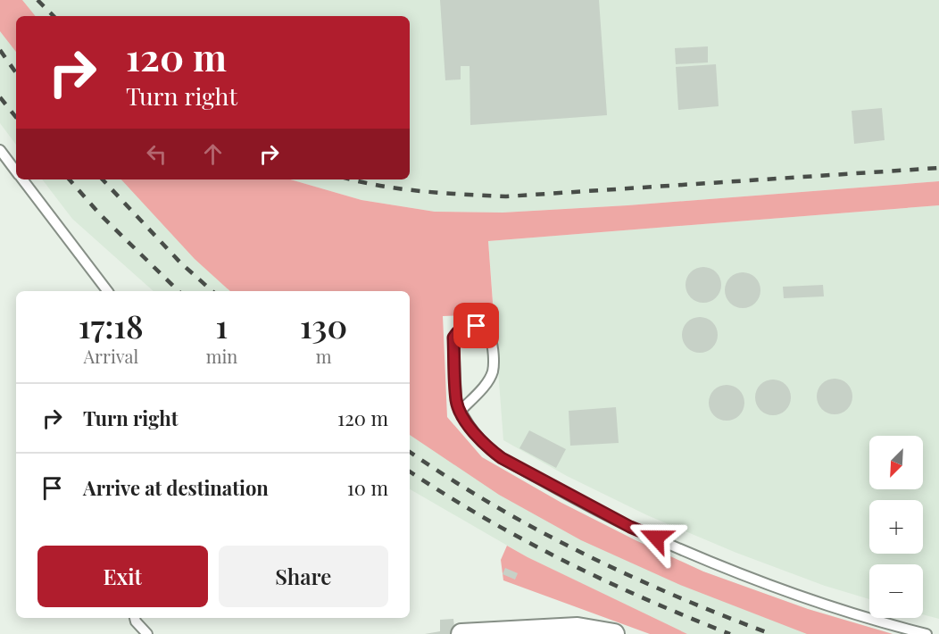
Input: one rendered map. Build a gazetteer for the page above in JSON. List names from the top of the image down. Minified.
{"north":"bottom left","page":{"turn":["120 m","Turn right"],"eta":["17:18","Arrival","1","min","130","m"],"list":[{"name":"Turn right","value":"120 m"},{"name":"Arrive at destination","value":"10 m"}],"map_buttons":["+","−"],"buttons":["Exit","Share"]}}
